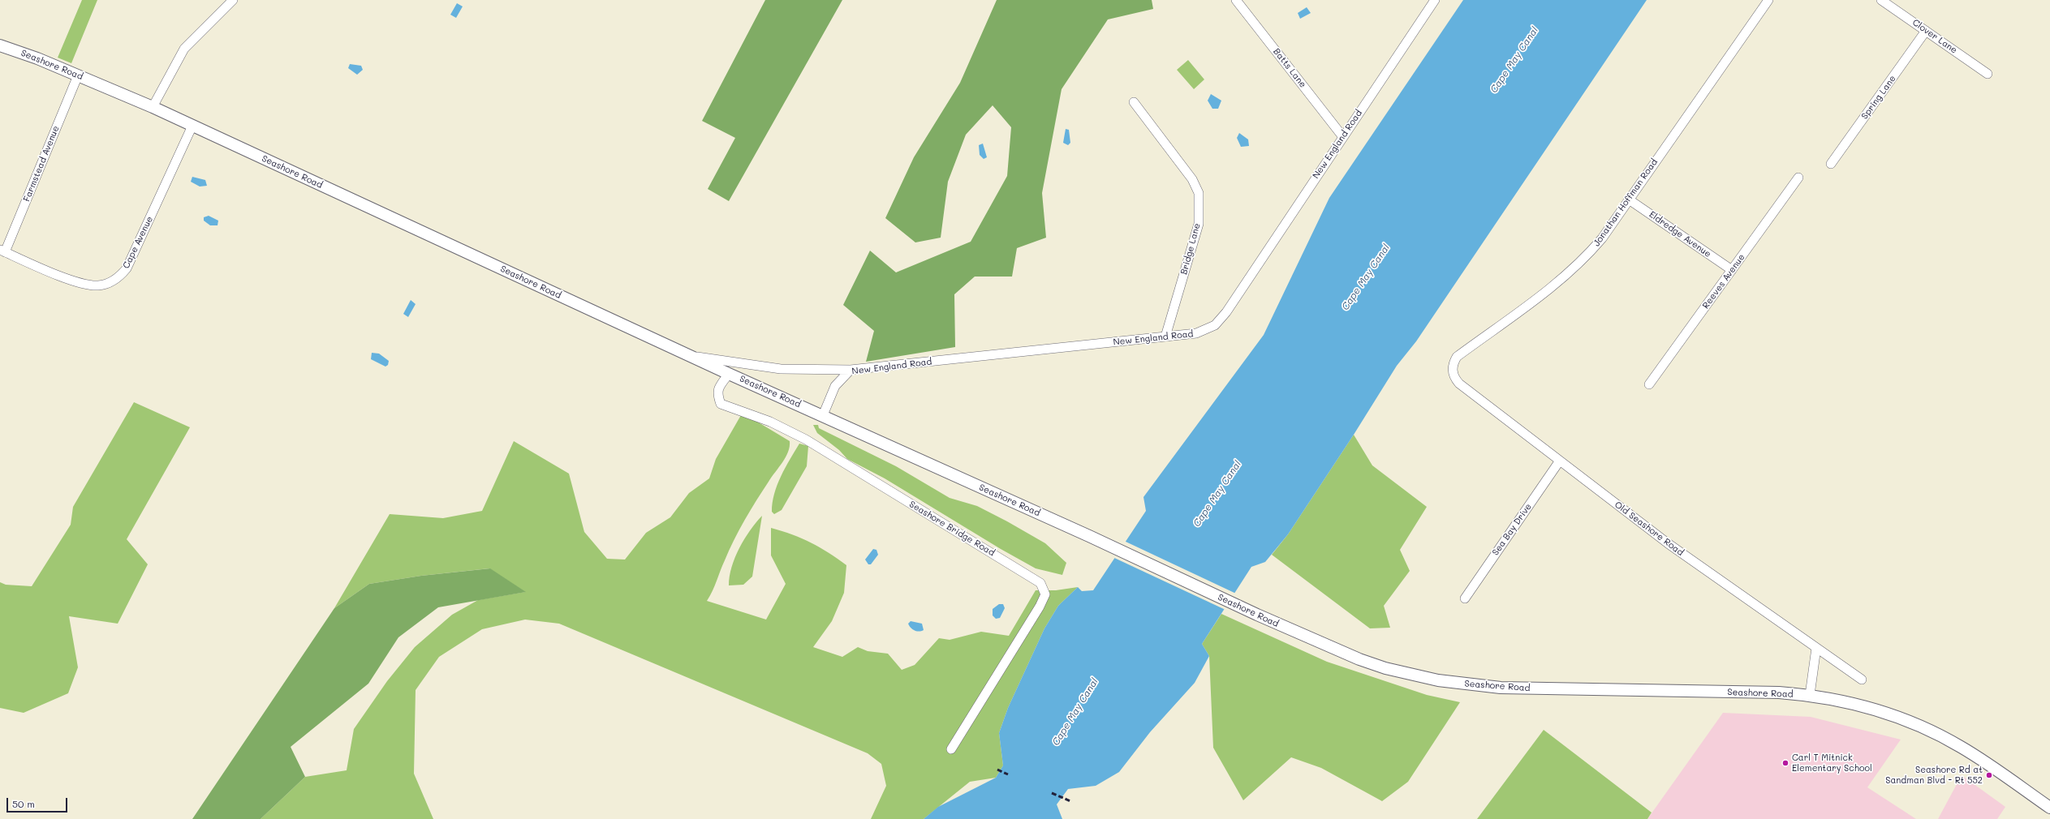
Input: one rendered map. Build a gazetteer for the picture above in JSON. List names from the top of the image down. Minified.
{"streets":{"main road":["Seashore Road"],"street":["Clover Lane","Batts Lane","Spring Lane","New England Road","Farmstead Avenue","Jonathan Hoffman Road","Eldredge Avenue","Cape Avenue","Bridge Lane","Reeves Avenue","Seashore Bridge Road","Old Seashore Road","Sea Bay Drive"]},"crossings":[["Clover Lane","Spring Lane"],["Seashore Road","New England Road"],["Seashore Road","Farmstead Avenue"],["Seashore Road","Cape Avenue"],["Seashore Road","Seashore Bridge Road"],["Batts Lane","New England Road"],["New England Road","Bridge Lane"],["Farmstead Avenue","Cape Avenue"],["Jonathan Hoffman Road","Eldredge Avenue"],["Jonathan Hoffman Road","Old Seashore Road"],["Eldredge Avenue","Reeves Avenue"],["Old Seashore Road","Sea Bay Drive"]],"water":["Cape May Canal"],"places":["Carl T Mitnick Elementary School","Seashore Rd at Sandman Blvd - Rt 552"],"scale_bar":"50 m"}
